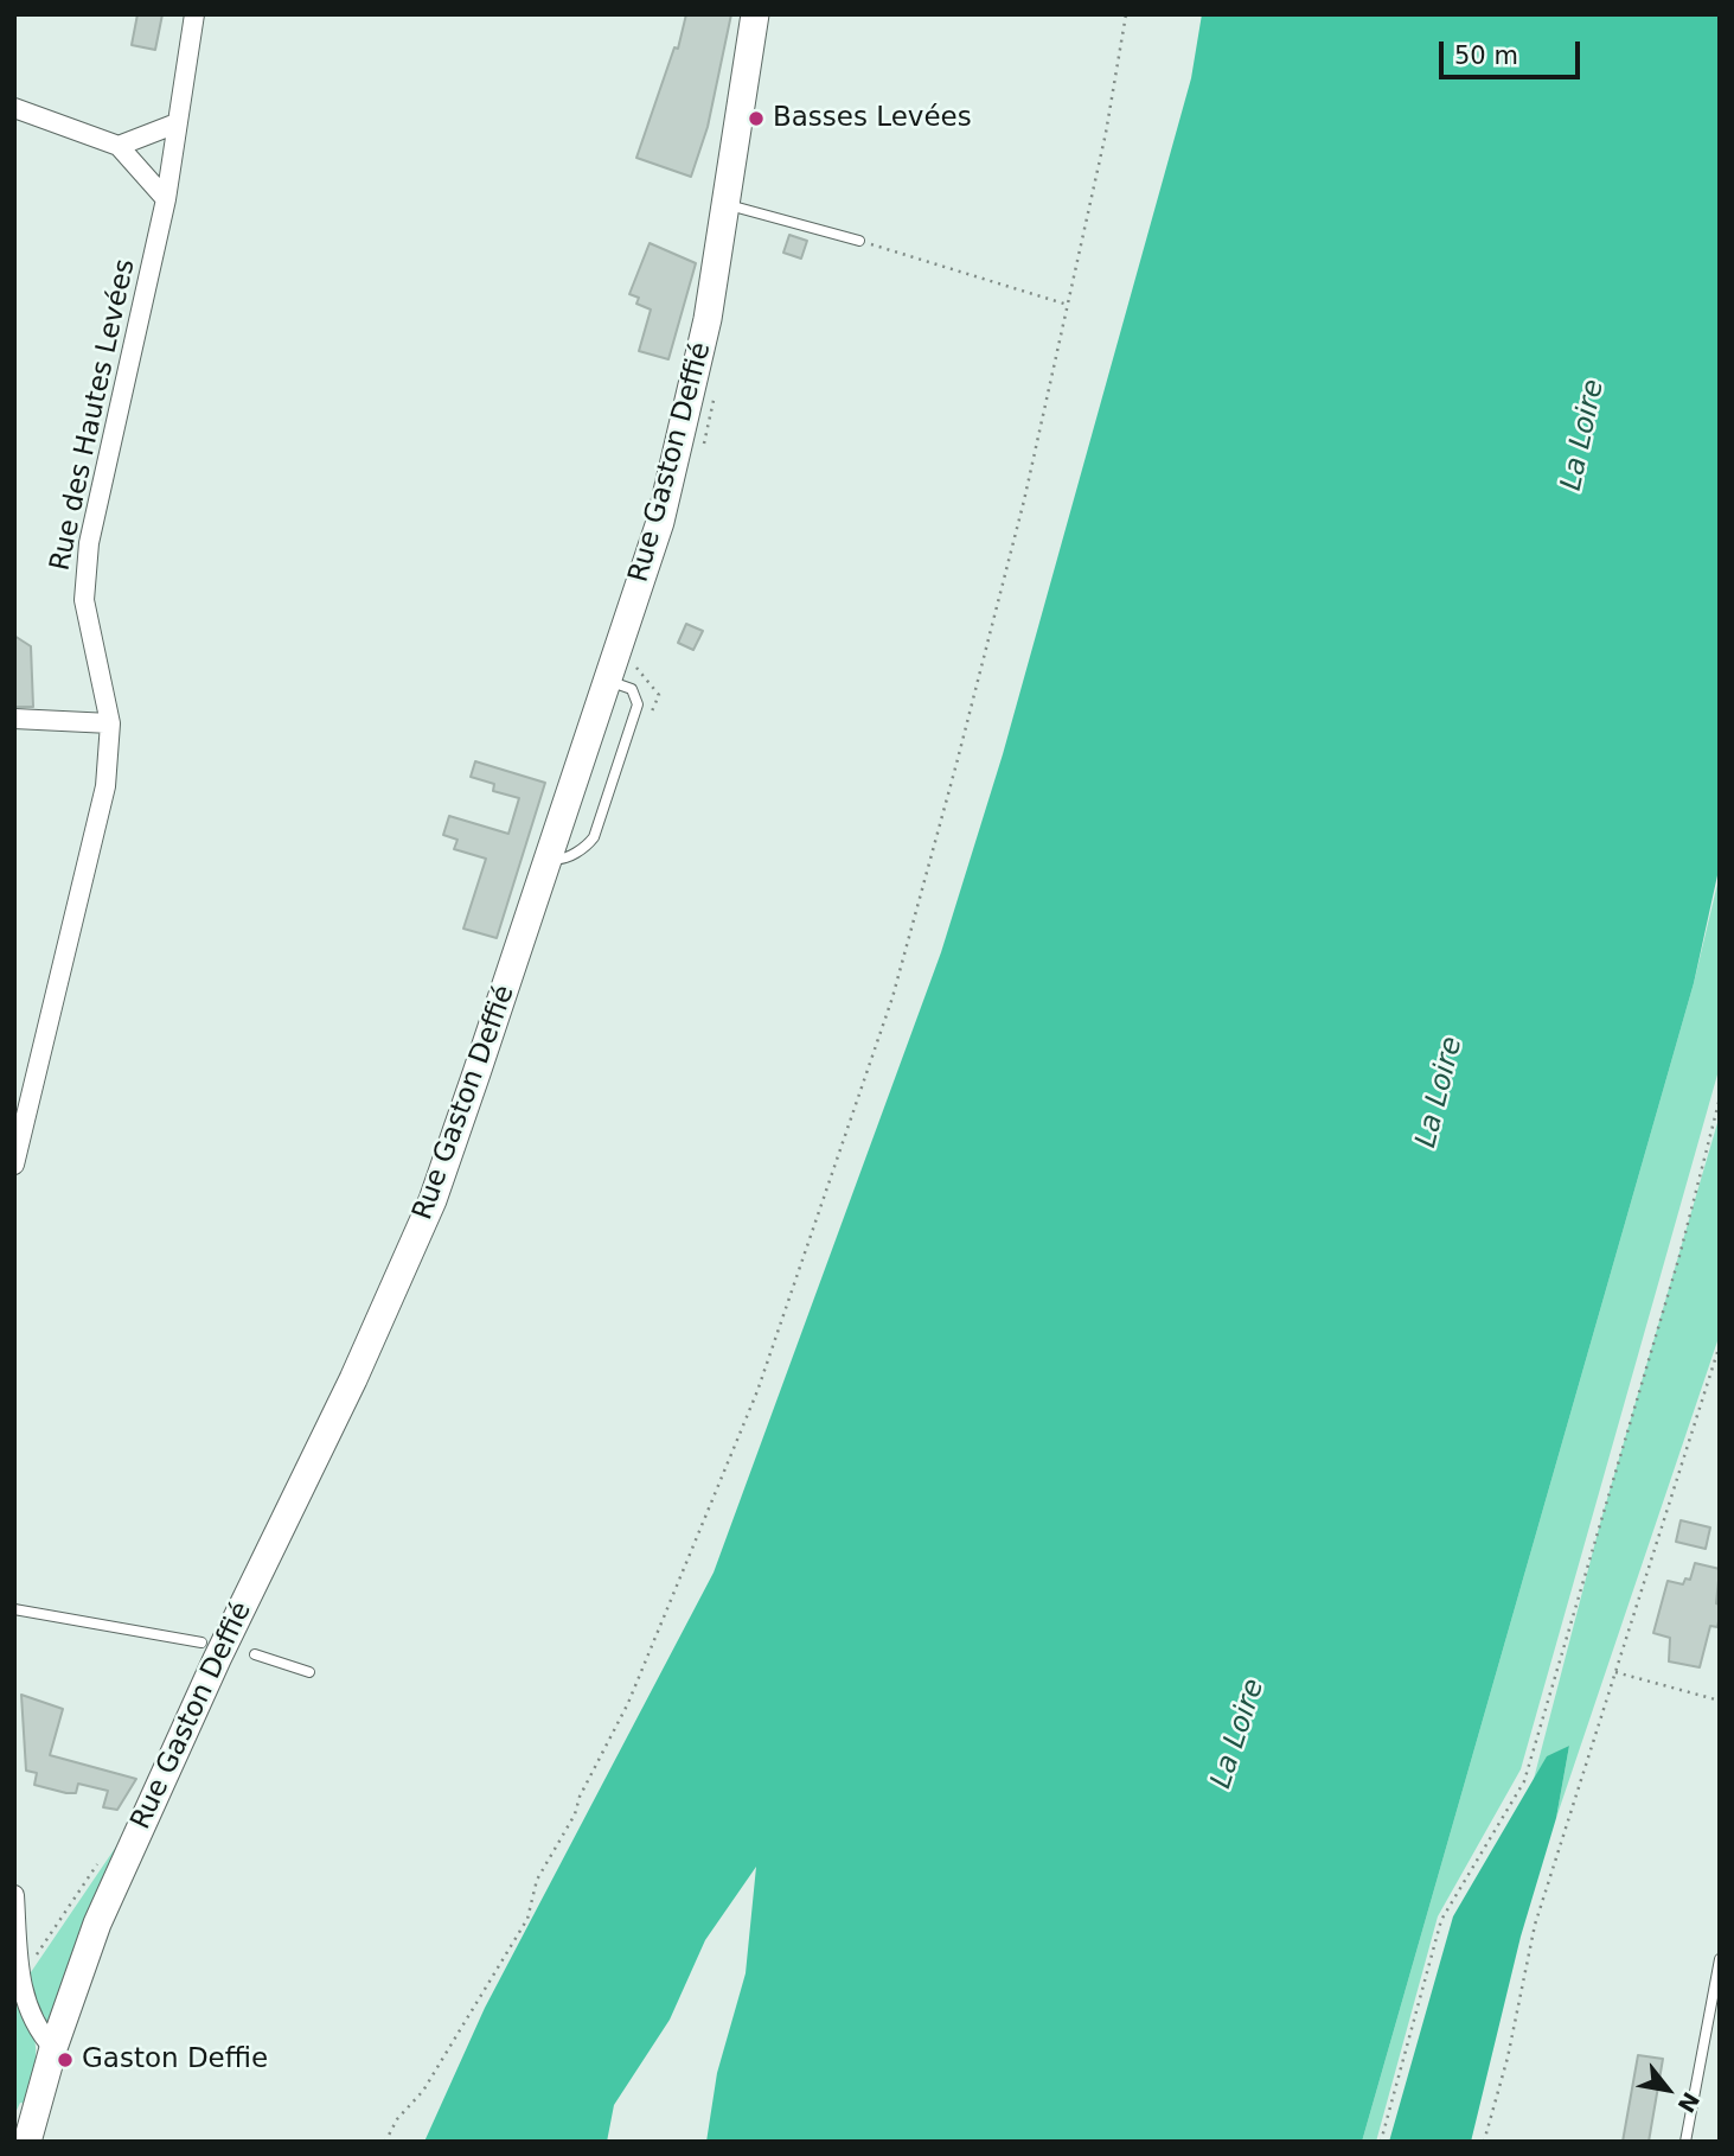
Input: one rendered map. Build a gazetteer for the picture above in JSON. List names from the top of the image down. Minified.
{"streets":{"main road":["Rue Gaston Deffié"],"street":["Rue des Hautes Levées"]},"water":["La Loire"],"places":["Basses Levées","Gaston Deffie"],"scale_bar":"50 m","north":"bottom right"}
